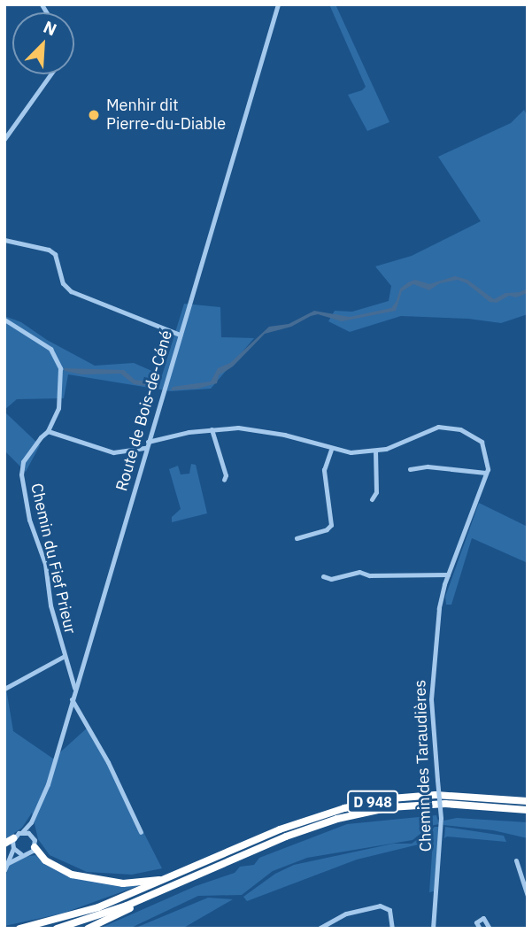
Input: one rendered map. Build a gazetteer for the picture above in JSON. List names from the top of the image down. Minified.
{"streets":{"highway":["D 948"],"street":["Route de Bois-de-Céné","Chemin du Fief Prieur","Chemin des Taraudières"]},"crossings":[["Route de Bois-de-Céné","Chemin du Fief Prieur"]],"places":["Menhir dit Pierre-du-Diable"],"north":"top right"}
